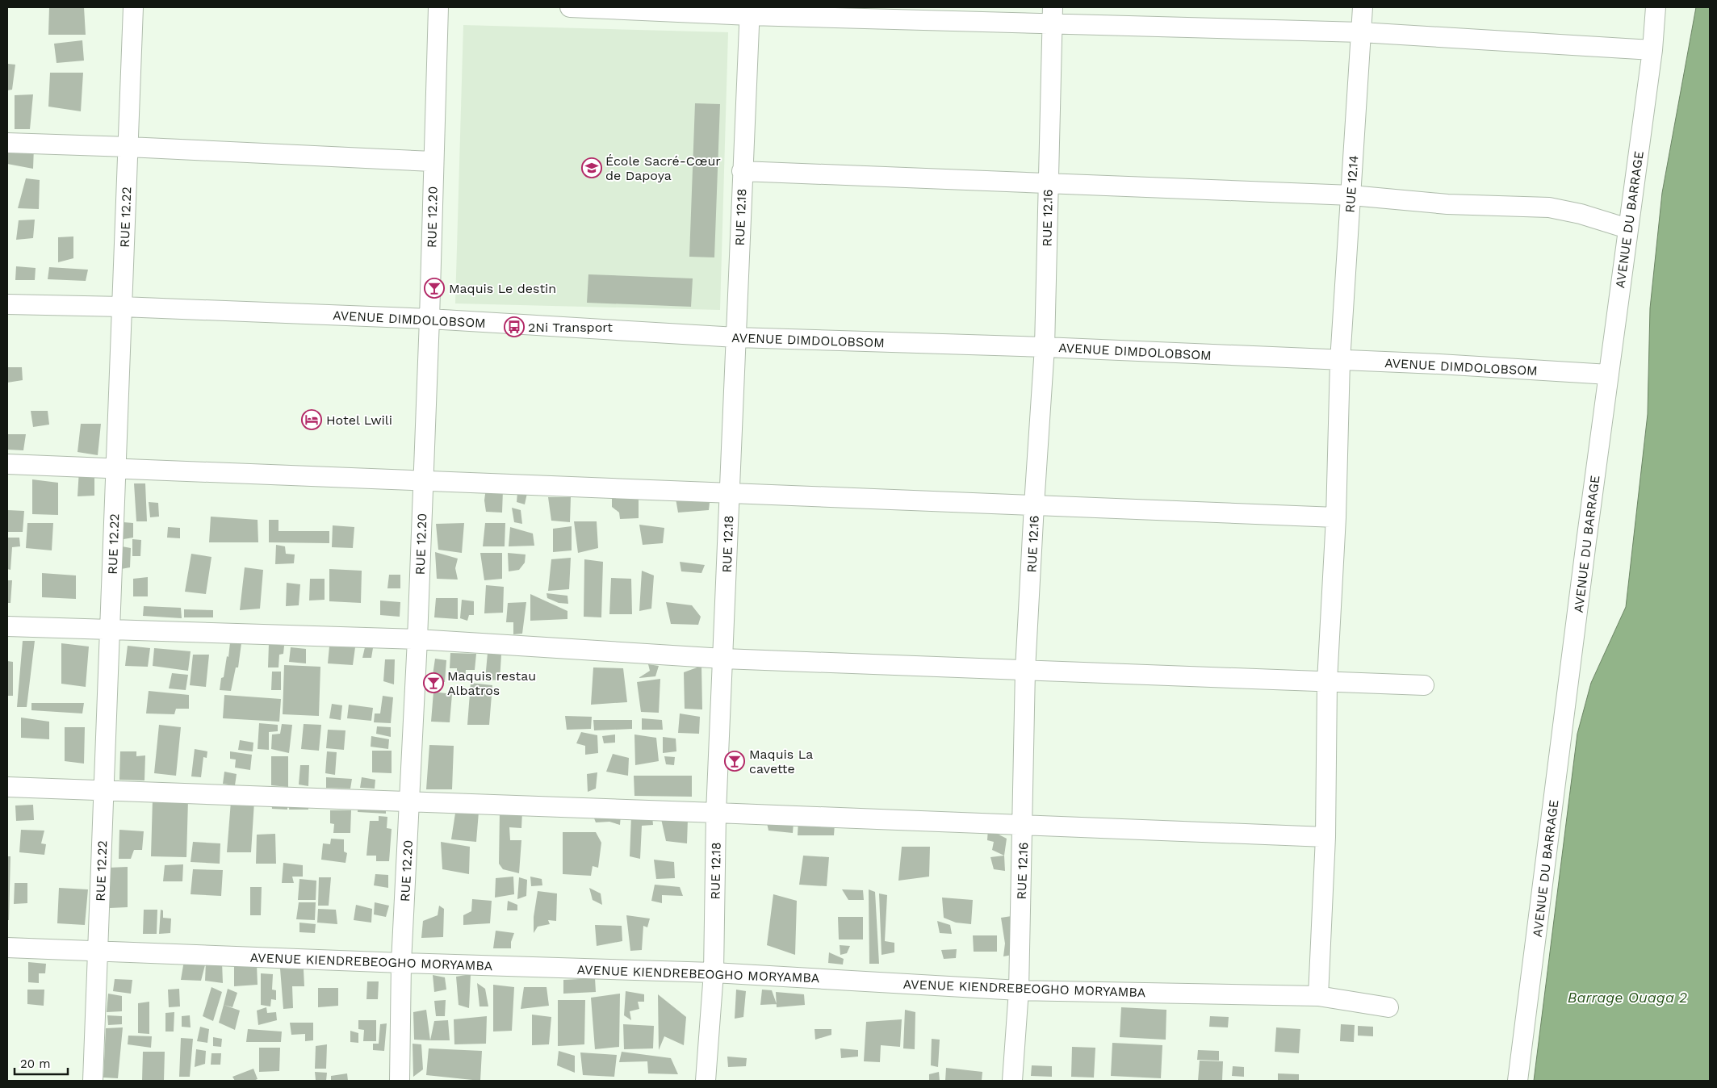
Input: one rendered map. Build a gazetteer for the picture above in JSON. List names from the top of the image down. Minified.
{"streets":{"street":["RUE 12.14","RUE 12.22","RUE 12.20","RUE 12.18","RUE 12.16","AVENUE DU BARRAGE","AVENUE DIMDOLOBSOM","AVENUE KIENDREBEOGHO MORYAMBA"]},"crossings":[["RUE 12.14","AVENUE DIMDOLOBSOM"],["RUE 12.14","AVENUE KIENDREBEOGHO MORYAMBA"],["RUE 12.22","AVENUE DIMDOLOBSOM"],["RUE 12.22","AVENUE KIENDREBEOGHO MORYAMBA"],["RUE 12.20","AVENUE DIMDOLOBSOM"],["RUE 12.20","AVENUE KIENDREBEOGHO MORYAMBA"],["RUE 12.18","AVENUE DIMDOLOBSOM"],["RUE 12.18","AVENUE KIENDREBEOGHO MORYAMBA"],["RUE 12.16","AVENUE DIMDOLOBSOM"],["RUE 12.16","AVENUE KIENDREBEOGHO MORYAMBA"],["AVENUE DU BARRAGE","AVENUE DIMDOLOBSOM"]],"water":["Barrage Ouaga 2"],"places":{"school or university":["École Sacré-Cœur de Dapoya"],"bar":["Maquis Le destin","Maquis restau Albatros","Maquis La cavette"],"bus stop":["2Ni Transport"],"hotel":["Hotel Lwili"]},"scale_bar":"20 m"}
